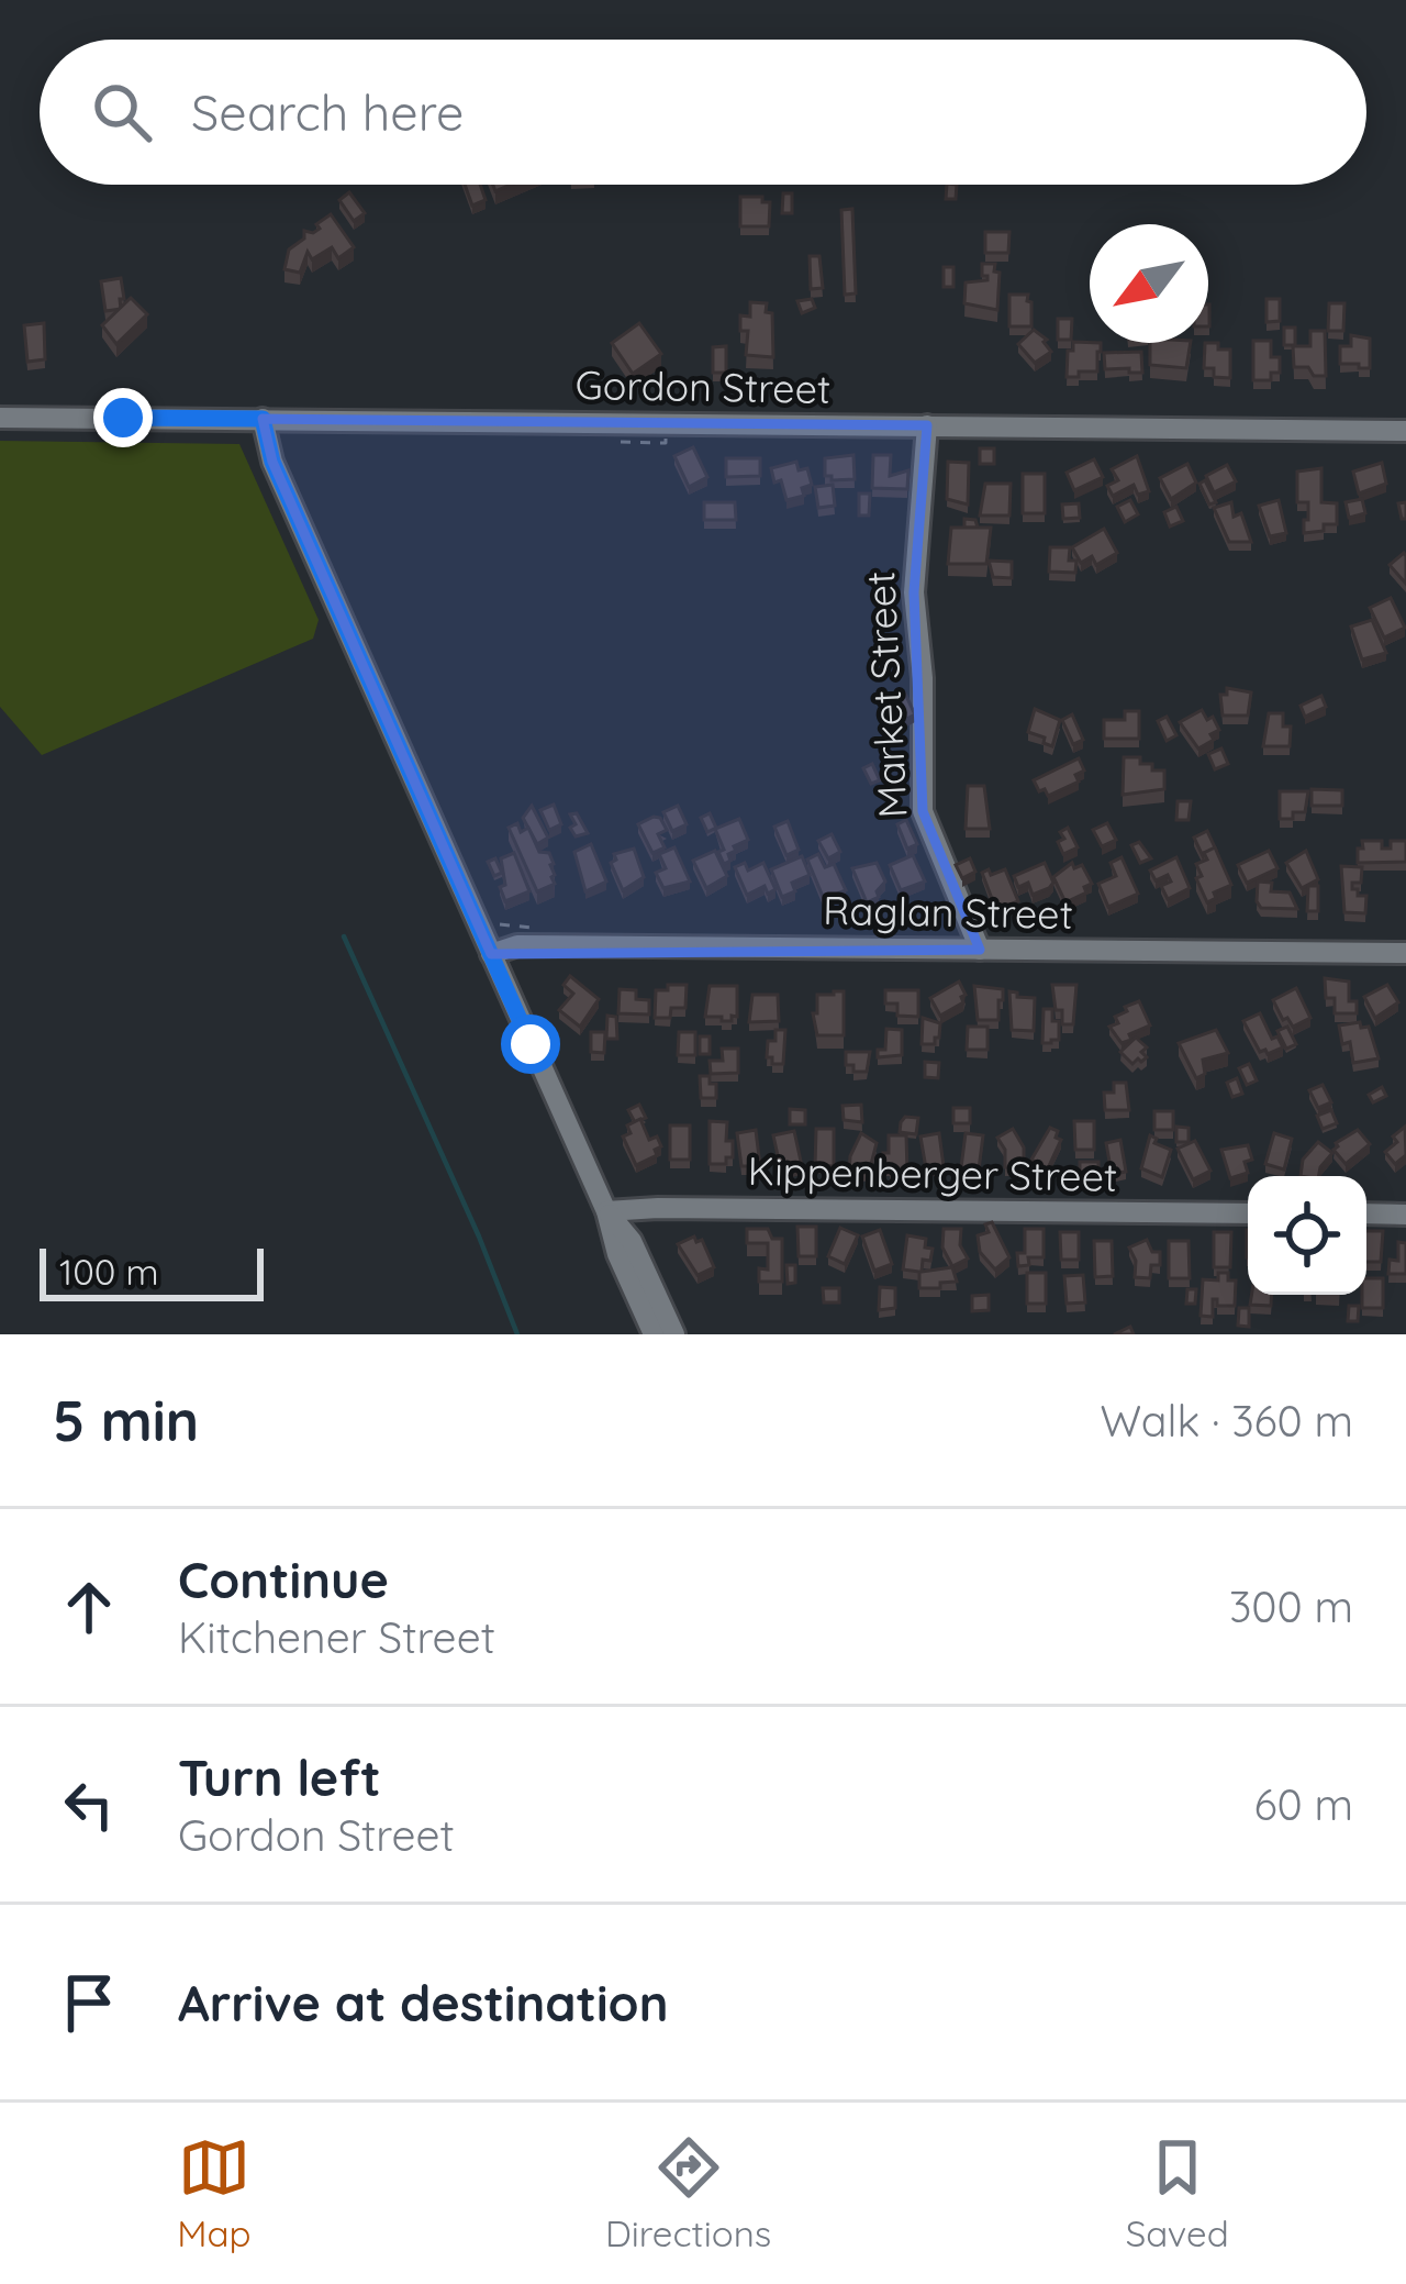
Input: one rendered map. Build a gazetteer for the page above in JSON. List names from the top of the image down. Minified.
{"streets":{"street":["Gordon Street","Market Street","Raglan Street","Kippenberger Street"]},"crossings":[["Gordon Street","Market Street"],["Market Street","Raglan Street"]],"scale_bar":"100 m","north":"bottom left","page":{"search":"Search here","scale":"100 m","heading":["5 min","Walk · 360 m"],"list":[["Continue","Kitchener Street","300 m"],["Turn left","Gordon Street","60 m"],"Arrive at destination"],"nav":["Map","Directions","Saved"]}}
